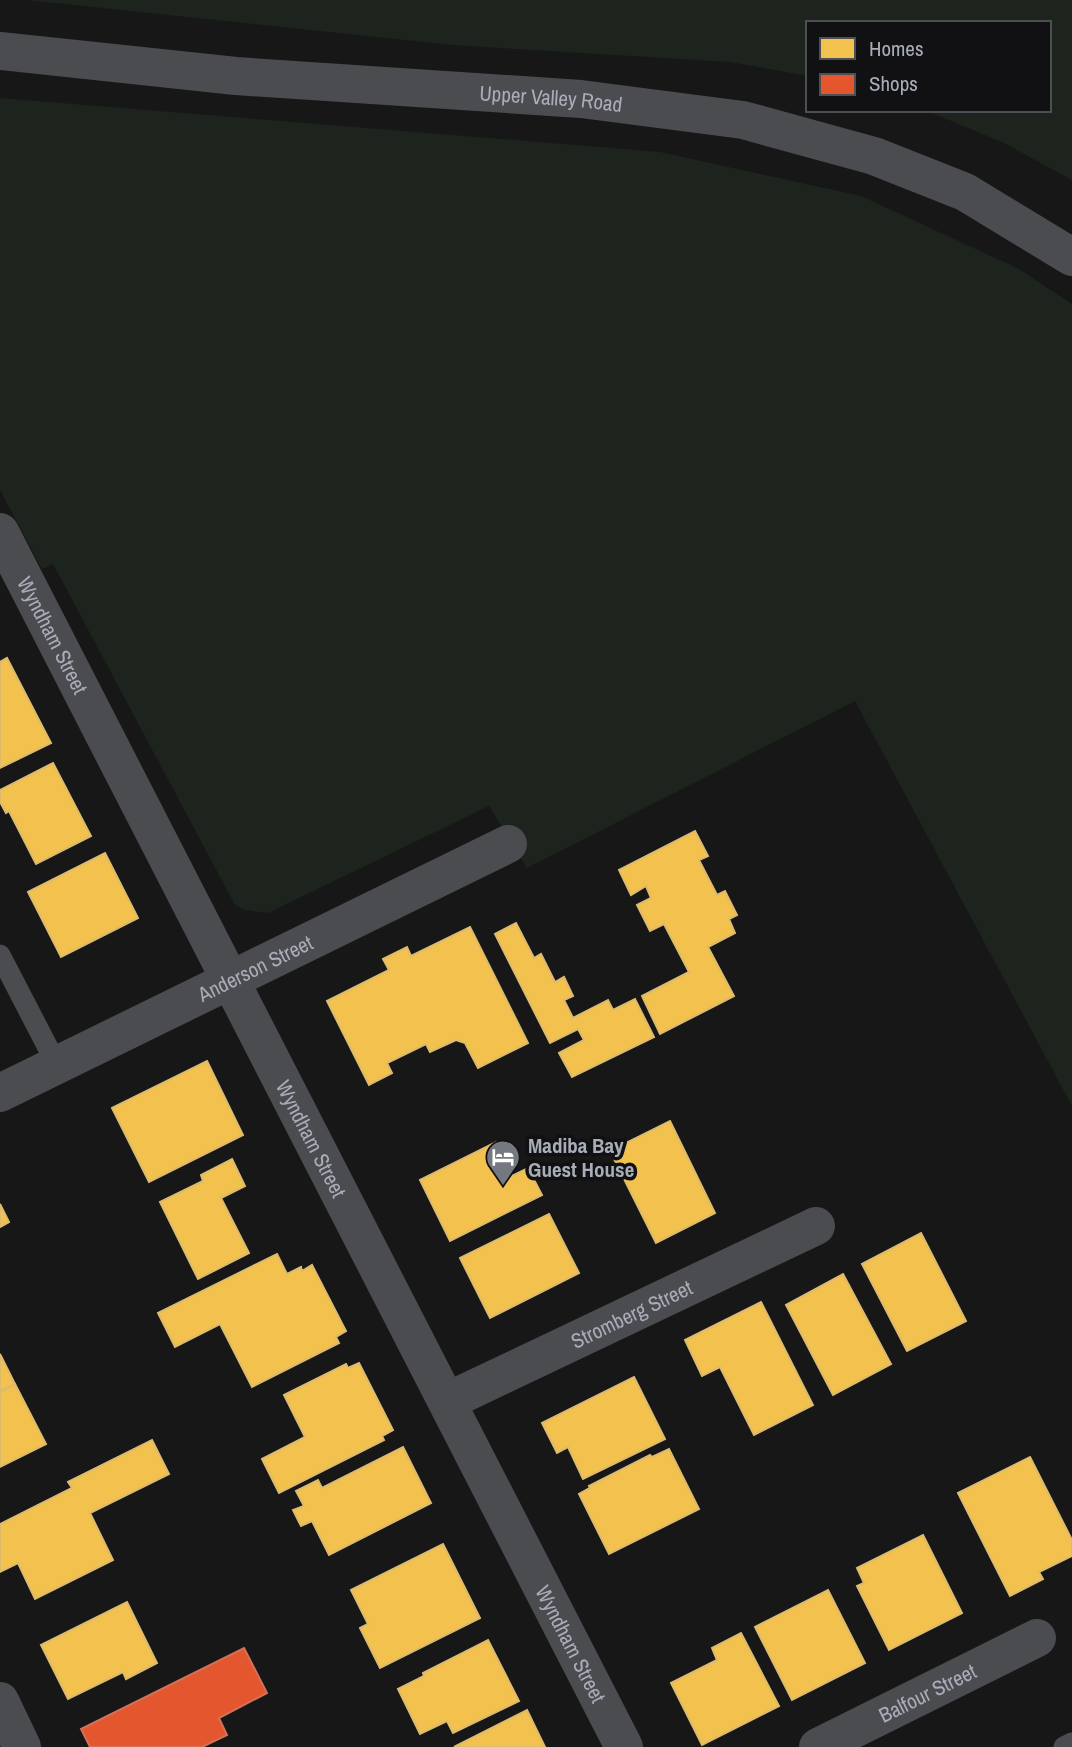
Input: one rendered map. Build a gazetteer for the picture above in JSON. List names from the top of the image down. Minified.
{"streets":{"street":["Upper Valley Road","Wyndham Street","Anderson Street","Stromberg Street","Balfour Street"]},"crossings":[["Wyndham Street","Anderson Street"],["Wyndham Street","Stromberg Street"]],"places":{"hotel":["Madiba Bay Guest House"]},"legend":["Homes","Shops"]}
